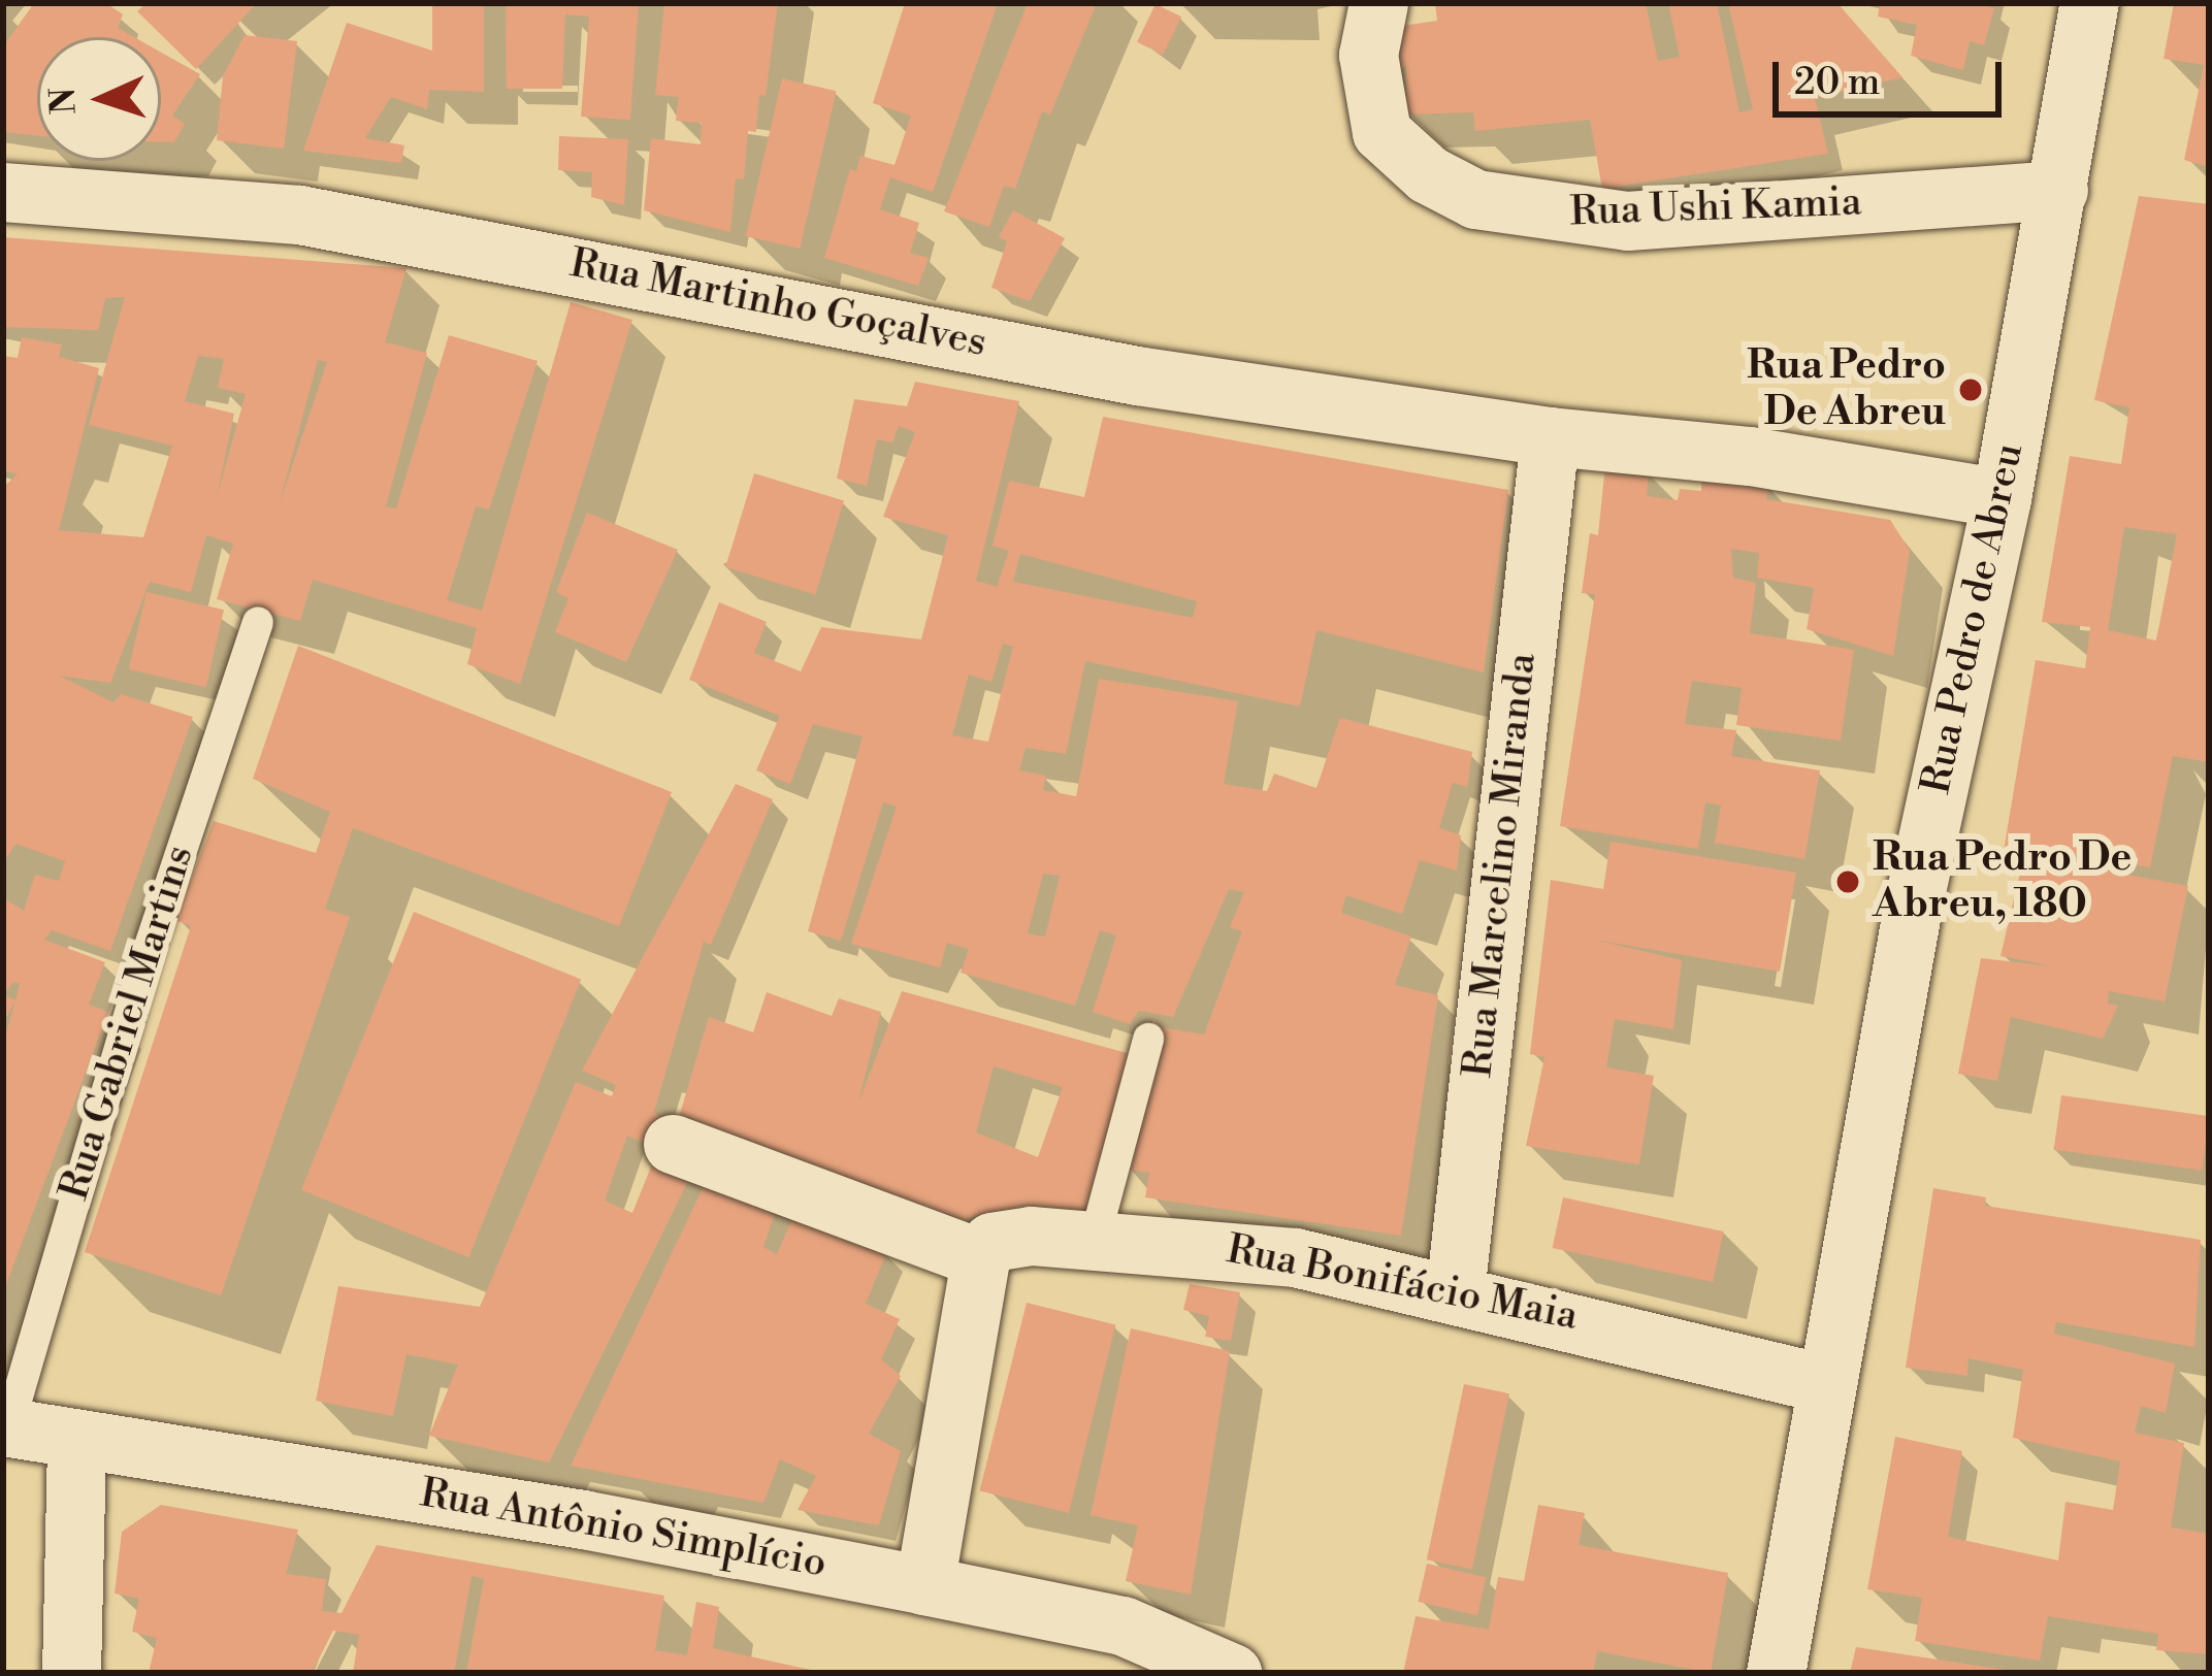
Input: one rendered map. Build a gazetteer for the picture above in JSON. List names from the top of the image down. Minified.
{"streets":{"street":["Rua Ushi Kamia","Rua Martinho Goçalves","Rua Pedro de Abreu","Rua Marcelino Miranda","Rua Bonifácio Maia","Rua Antônio Simplício"],"lane":["Rua Gabriel Martins"]},"crossings":[["Rua Ushi Kamia","Rua Pedro de Abreu"],["Rua Martinho Goçalves","Rua Marcelino Miranda"],["Rua Pedro de Abreu","Rua Bonifácio Maia"],["Rua Marcelino Miranda","Rua Bonifácio Maia"],["Rua Gabriel Martins","Rua Antônio Simplício"]],"places":["Rua Pedro De Abreu","Rua Pedro De Abreu, 180"],"scale_bar":"20 m","north":"left"}
